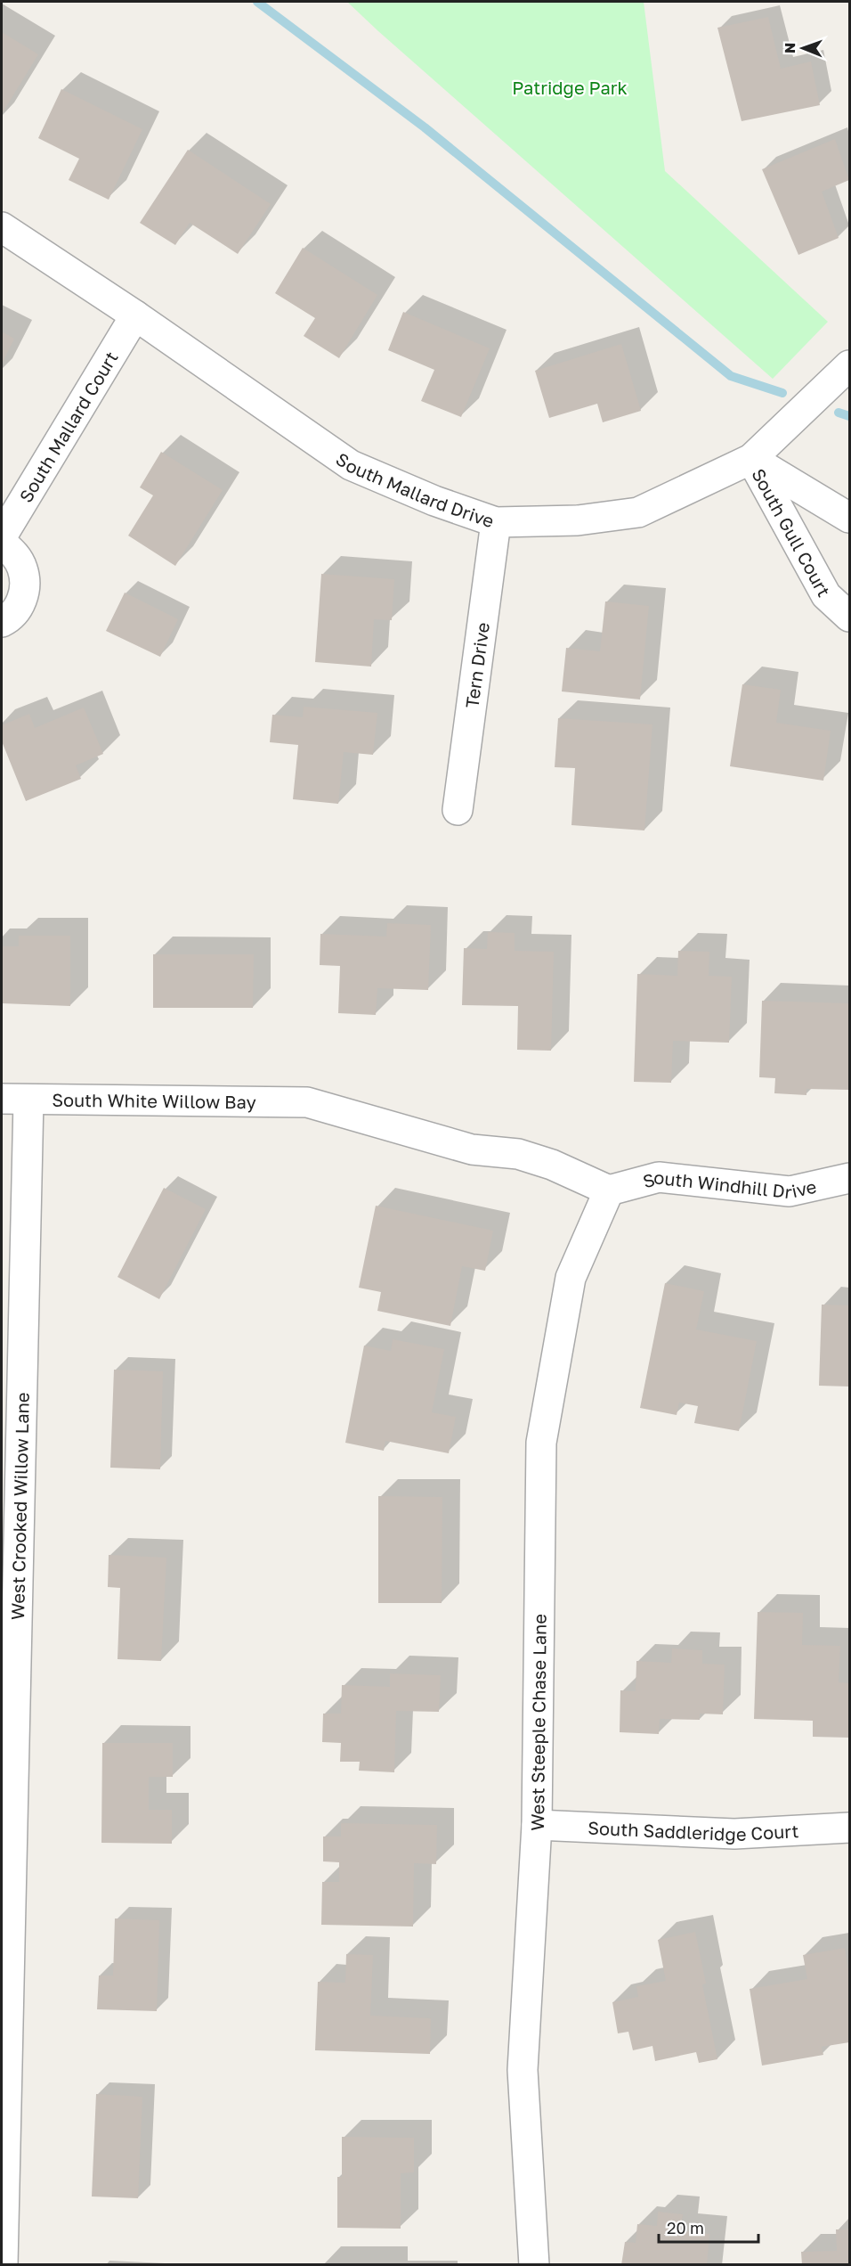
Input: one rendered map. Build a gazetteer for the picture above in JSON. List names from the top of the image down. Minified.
{"streets":{"street":["South Mallard Court","South Mallard Drive","South Gull Court","Tern Drive","South White Willow Bay","South Windhill Drive","West Crooked Willow Lane","West Steeple Chase Lane","South Saddleridge Court"]},"crossings":[["South Mallard Court","South Mallard Drive"],["South Mallard Drive","South Gull Court"],["South Mallard Drive","Tern Drive"],["South White Willow Bay","South Windhill Drive"],["South White Willow Bay","West Crooked Willow Lane"],["South White Willow Bay","West Steeple Chase Lane"],["South Windhill Drive","West Steeple Chase Lane"],["West Steeple Chase Lane","South Saddleridge Court"]],"parks":["Patridge Park"],"scale_bar":"20 m","north":"left"}
